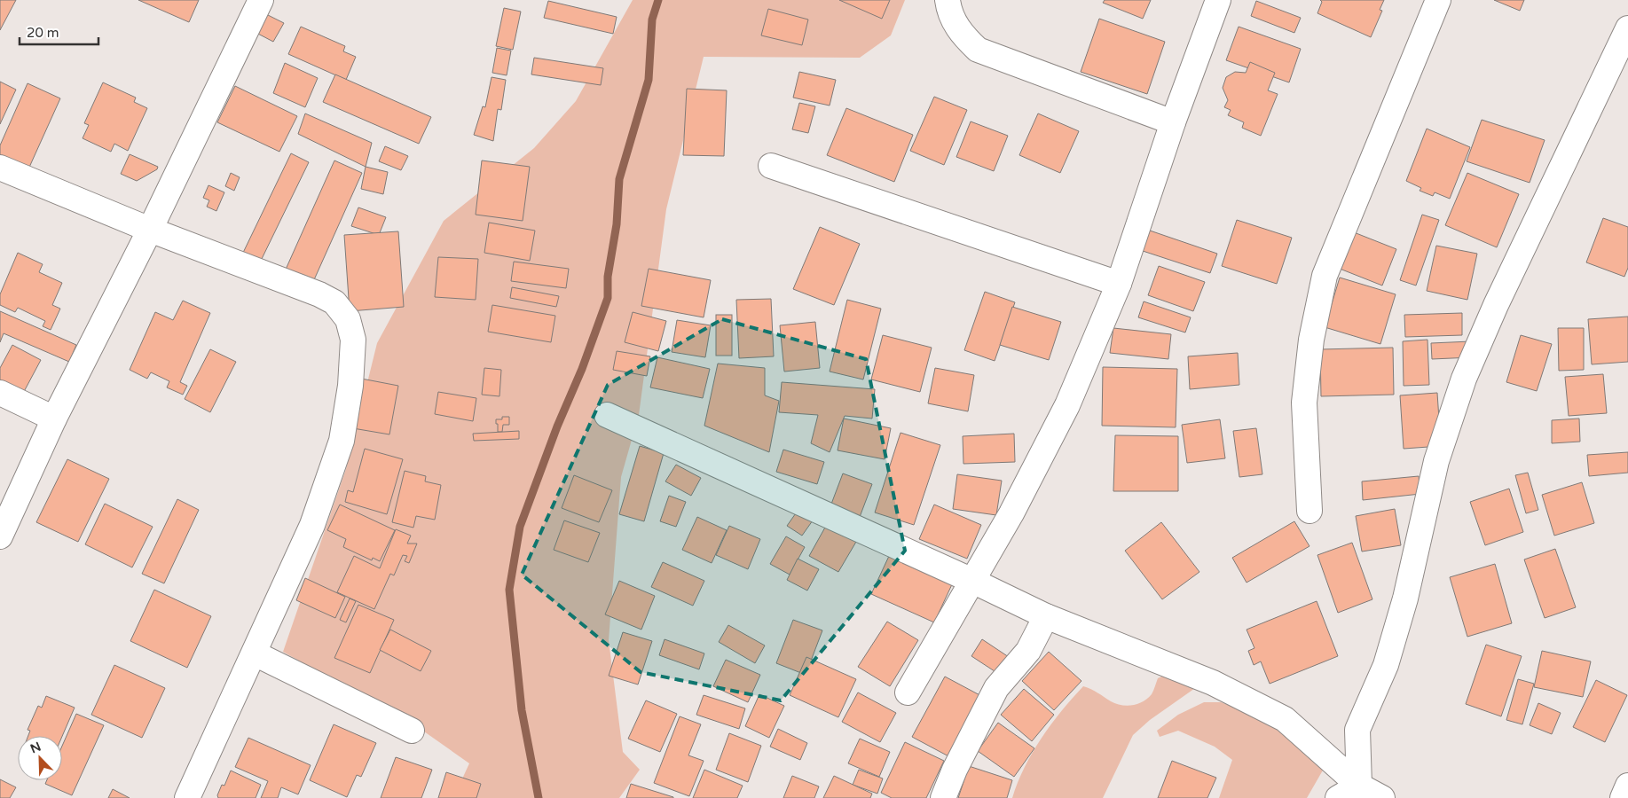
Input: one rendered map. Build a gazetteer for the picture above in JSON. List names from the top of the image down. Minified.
{"scale_bar":"20 m","north":"top left"}
